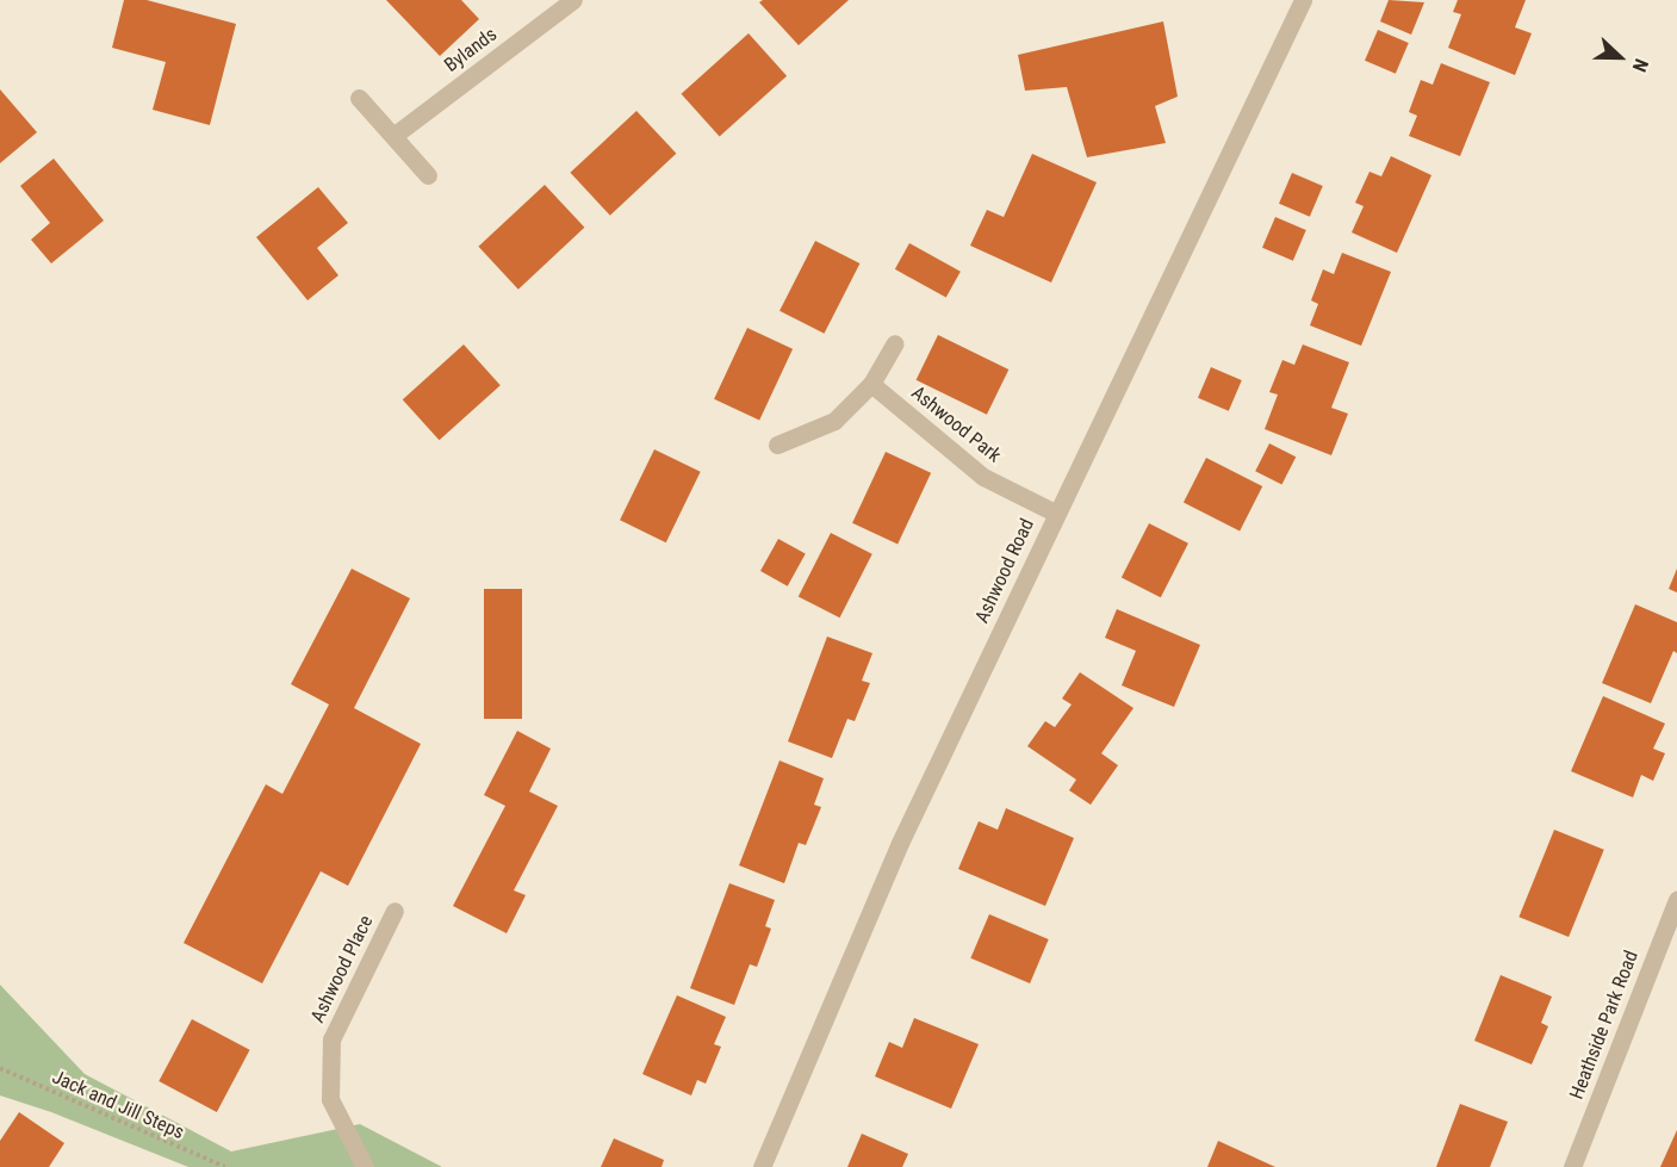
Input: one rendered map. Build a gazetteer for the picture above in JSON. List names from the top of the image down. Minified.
{"streets":{"street":["Bylands","Ashwood Park","Ashwood Road","Ashwood Place","Heathside Park Road"],"path":["Jack and Jill Steps"]},"crossings":[["Ashwood Park","Ashwood Road"]],"north":"right"}
